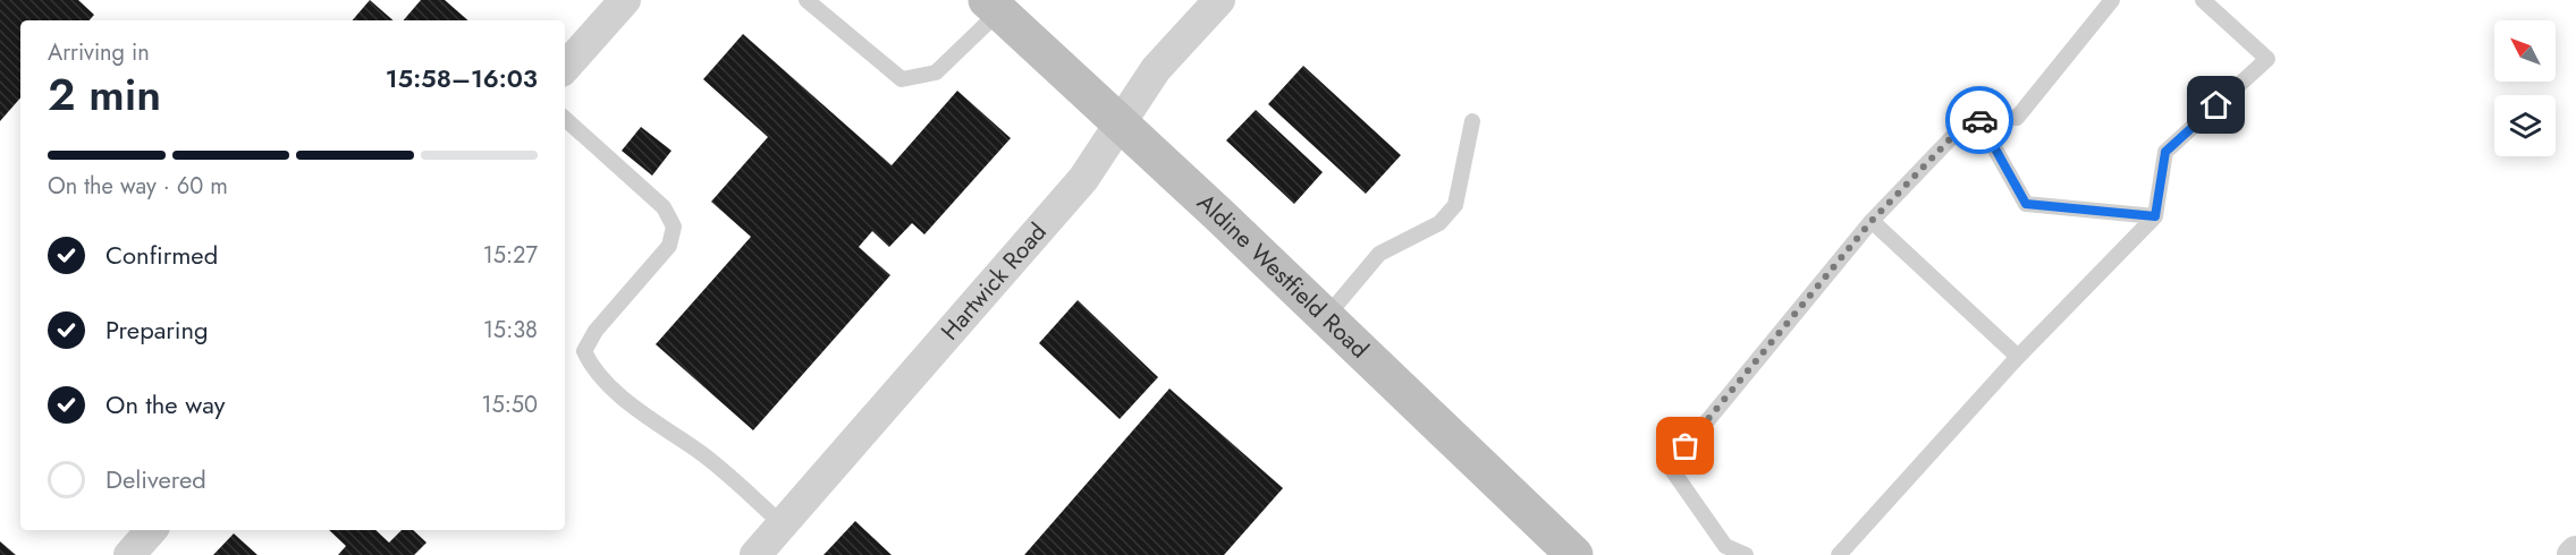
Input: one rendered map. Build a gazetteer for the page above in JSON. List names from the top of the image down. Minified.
{"streets":{"main road":["Aldine Westfield Road"],"street":["Hartwick Road"]},"crossings":[["Aldine Westfield Road","Hartwick Road"]],"north":"top left","page":{"heading":["2 min","Arriving in","15:58–16:03"],"bar":"On the way · 60 m","list":[["Confirmed","15:27"],["Preparing","15:38"],["On the way","15:50"],"Delivered"]}}
